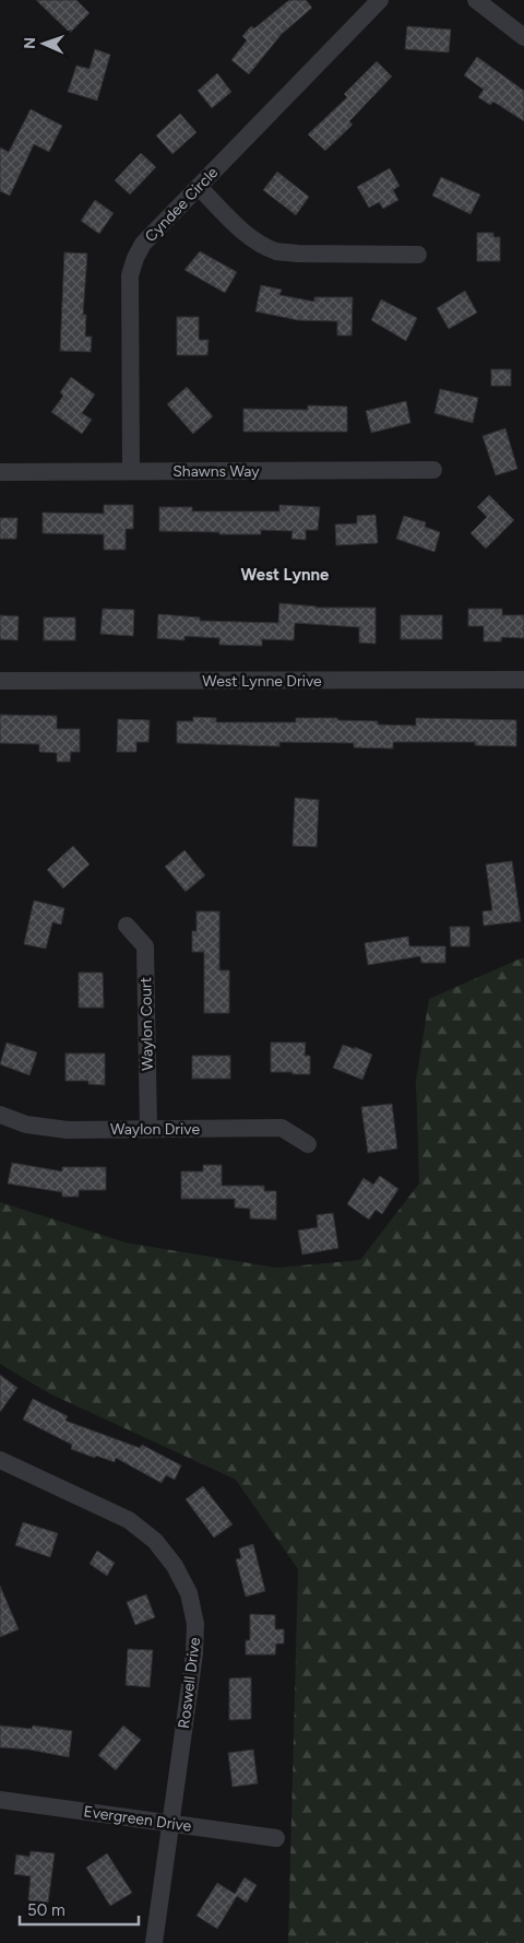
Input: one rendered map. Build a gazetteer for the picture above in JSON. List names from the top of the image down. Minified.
{"streets":{"street":["Cyndee Circle","Shawns Way","West Lynne Drive","Waylon Court","Waylon Drive","Roswell Drive","Evergreen Drive"]},"crossings":[["Cyndee Circle","Shawns Way"],["Waylon Court","Waylon Drive"],["Roswell Drive","Evergreen Drive"]],"districts":["West Lynne"],"scale_bar":"50 m","north":"left"}
